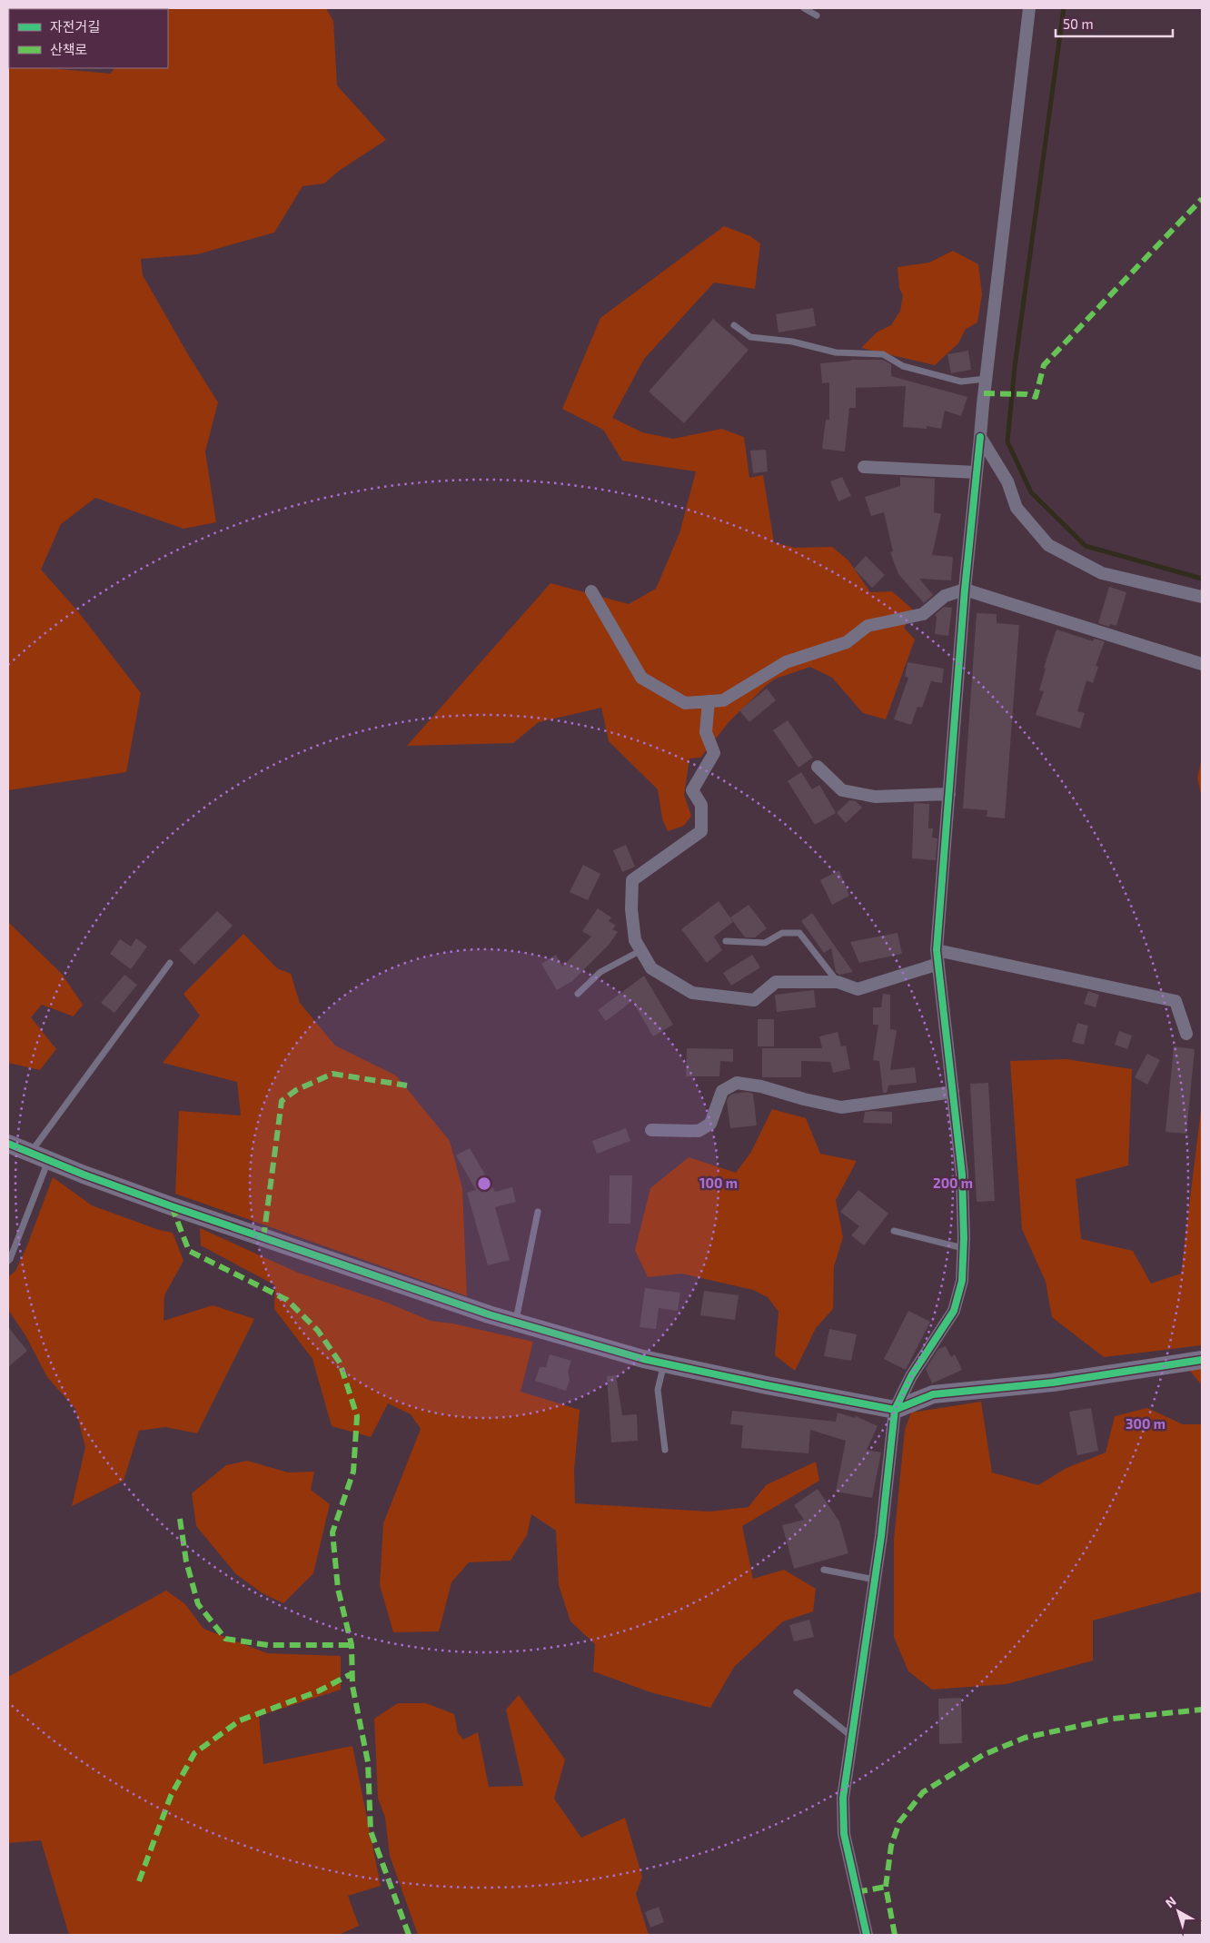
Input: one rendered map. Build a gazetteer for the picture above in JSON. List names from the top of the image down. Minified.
{"legend":["자전거길","산책로"],"scale_bar":"50 m","north":"top left","rings":["100 m","200 m","300 m"]}
